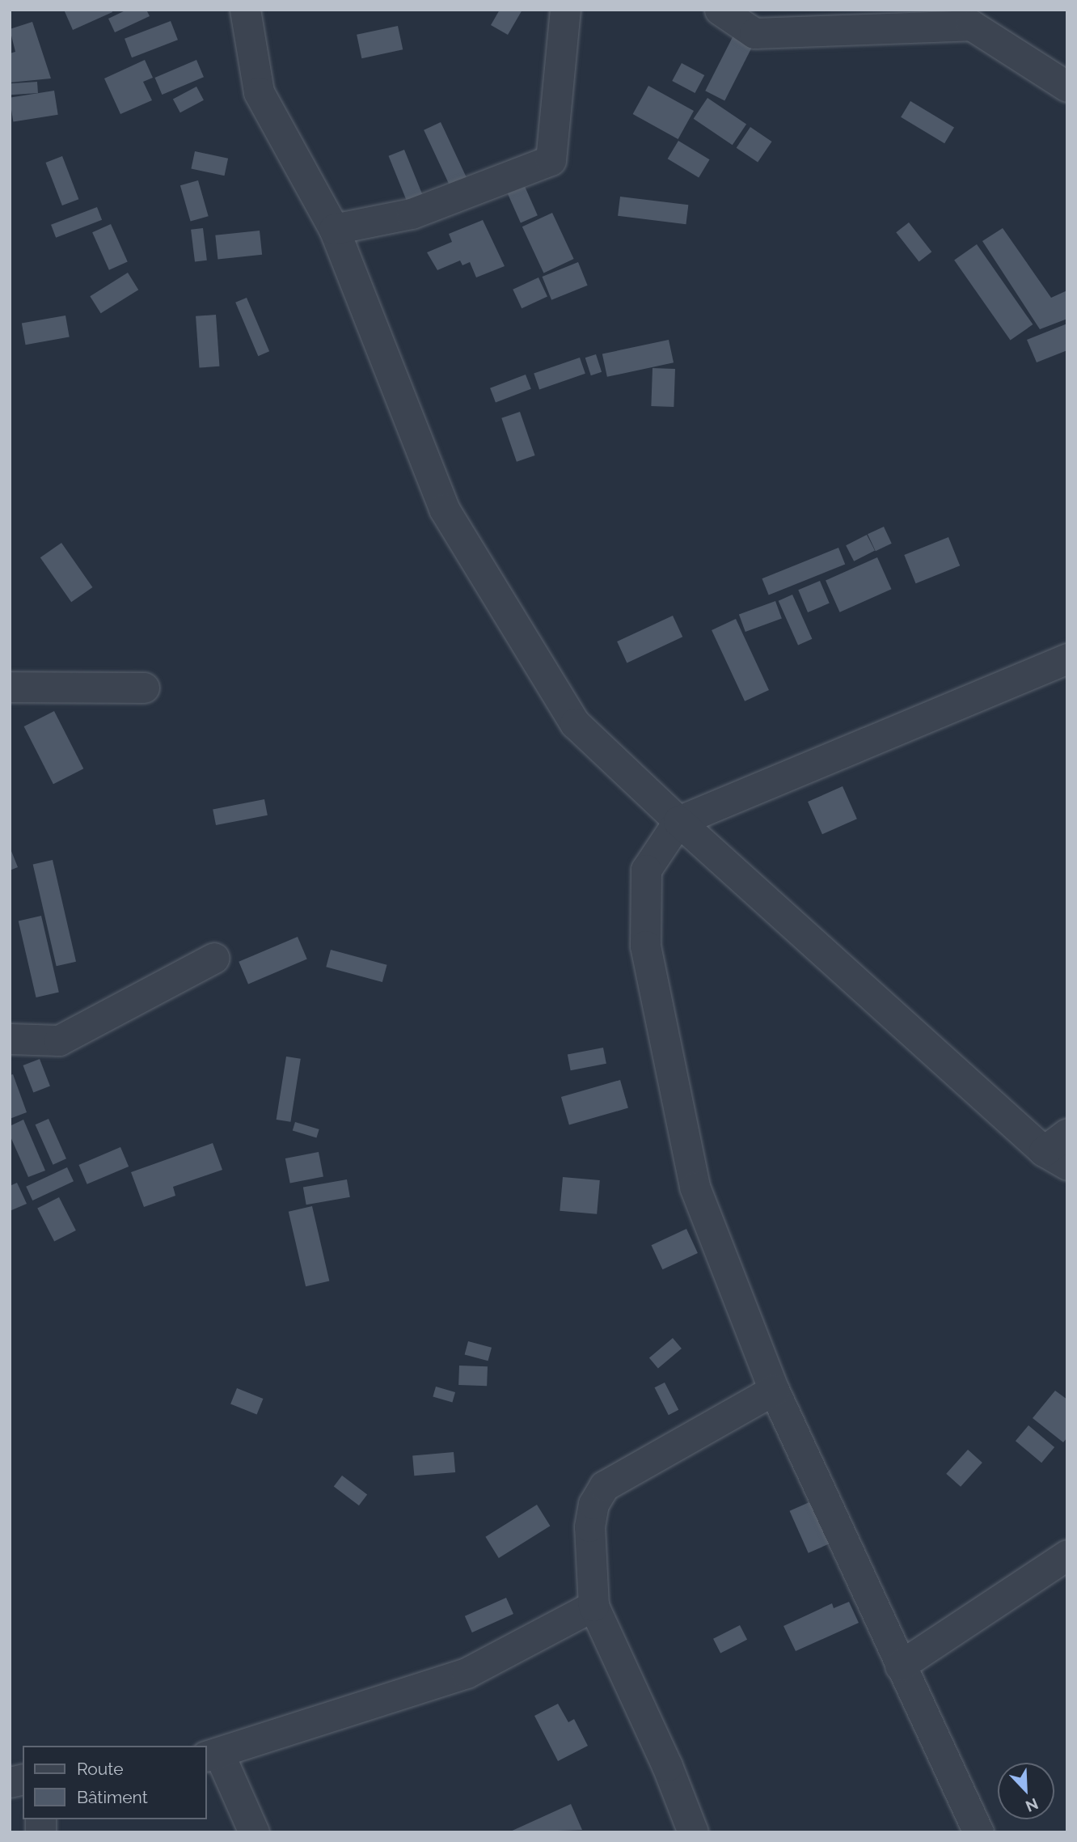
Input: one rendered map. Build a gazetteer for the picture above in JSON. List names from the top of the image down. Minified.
{"legend":["Route","Bâtiment"],"north":"bottom right"}
